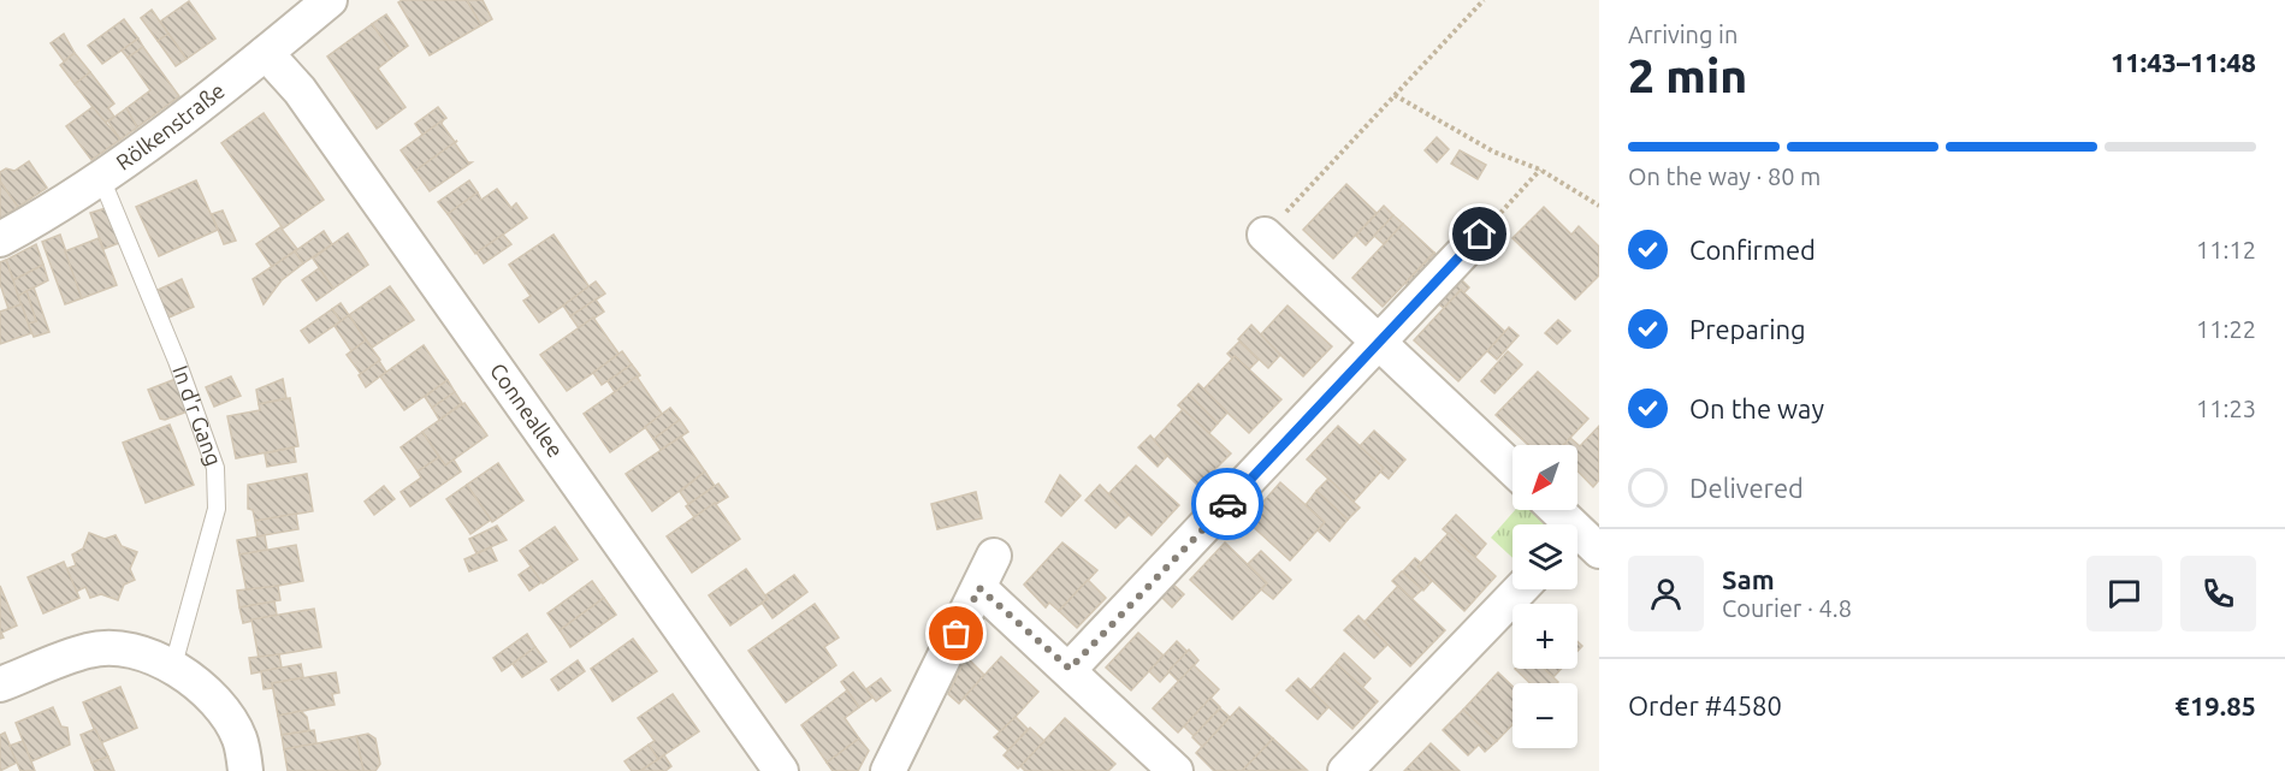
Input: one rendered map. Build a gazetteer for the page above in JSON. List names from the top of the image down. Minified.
{"streets":{"street":["Rölkenstraße","Conneallee"],"lane":["In d'r Gang"]},"crossings":[["Rölkenstraße","Conneallee"],["Rölkenstraße","In d'r Gang"]],"north":"bottom left","page":{"heading":["2 min","Arriving in","11:43–11:48"],"panel":["Sam","Courier · 4.8","Order #4580","€19.85"],"bar":"On the way · 80 m","list":[["Confirmed","11:12"],["Preparing","11:22"],["On the way","11:23"],"Delivered"],"map_buttons":["+","−"]}}
